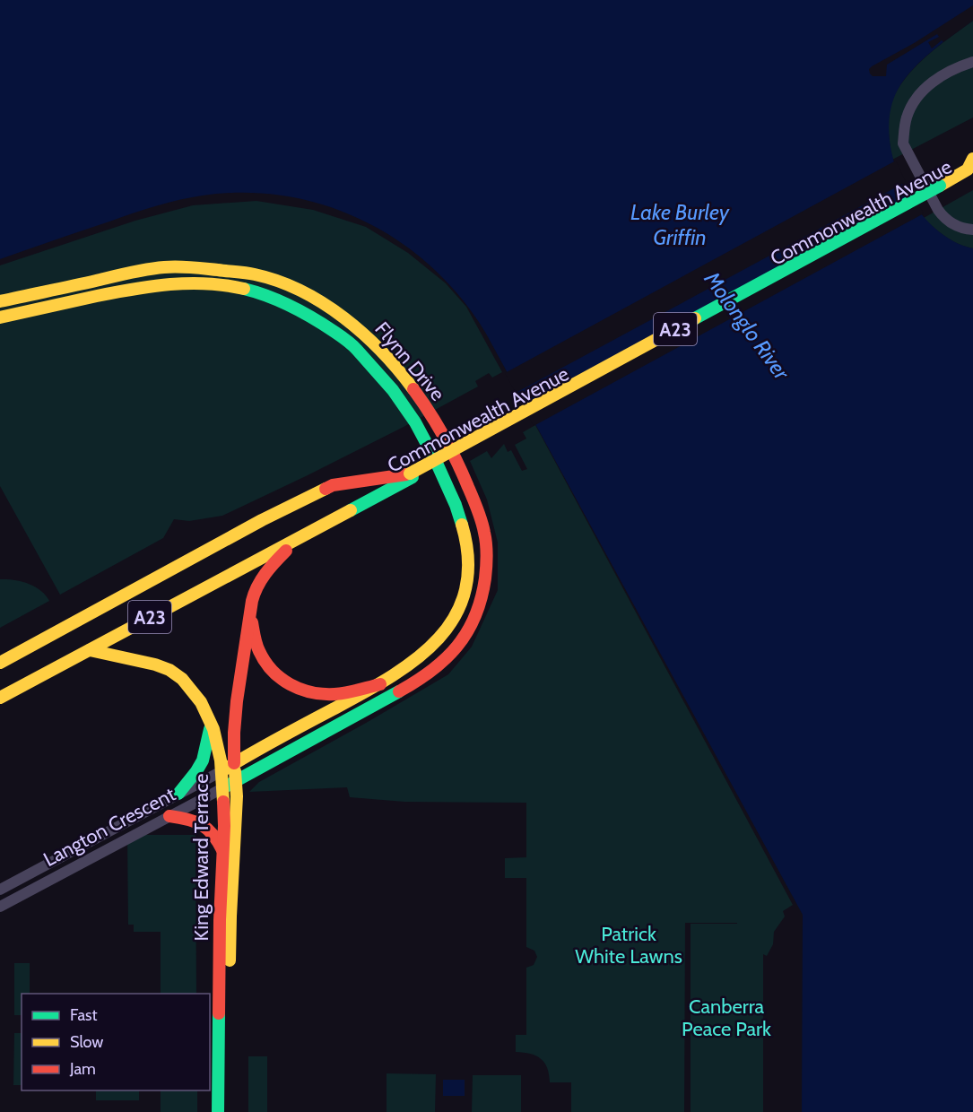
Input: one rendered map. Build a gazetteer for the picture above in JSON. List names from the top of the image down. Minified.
{"streets":{"main road":["Commonwealth Avenue","A23","Flynn Drive","Langton Crescent","King Edward Terrace"]},"crossings":[["Commonwealth Avenue","King Edward Terrace"],["Flynn Drive","Langton Crescent"],["Flynn Drive","King Edward Terrace"],["Langton Crescent","King Edward Terrace"]],"water":["Lake Burley Griffin","Molonglo River"],"parks":["Patrick White Lawns","Canberra Peace Park"],"legend":["Fast","Slow","Jam"]}
